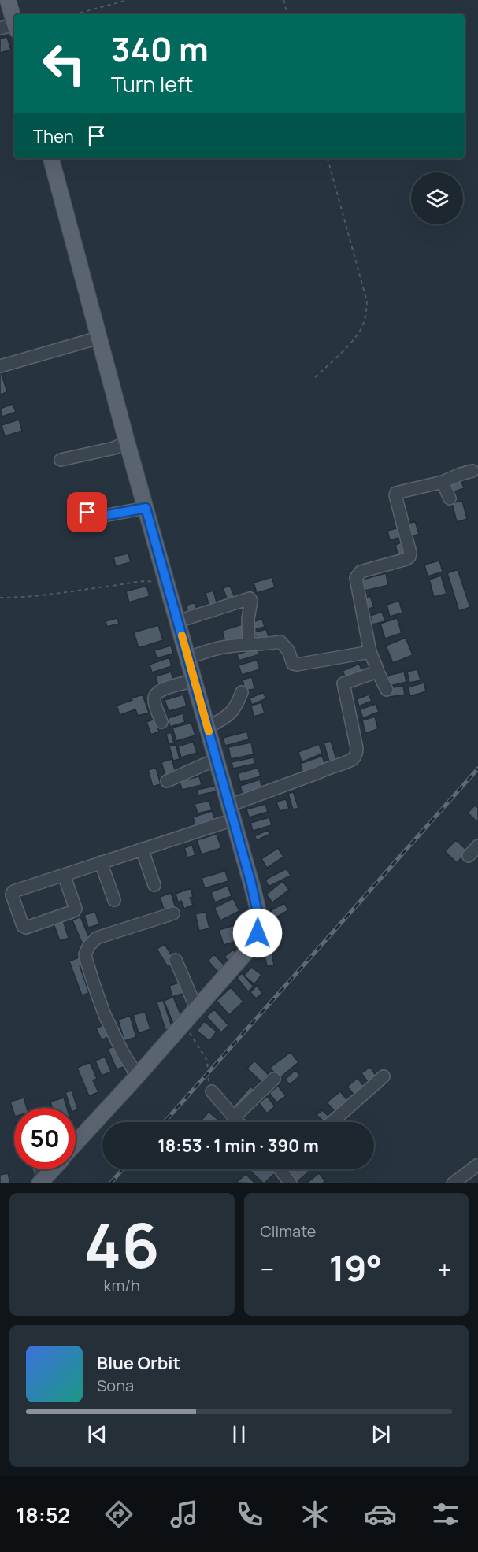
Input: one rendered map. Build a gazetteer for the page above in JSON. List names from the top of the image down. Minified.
{"page":{"turn":["340 m","Turn left"],"then":"Then","limit":"50","trip":"18:53 · 1 min · 390 m","tile":[["46","km/h"],"Climate"],"heat":["−","19°","+"],"song":["Blue Orbit","Sona"],"tabs":"18:52"}}
